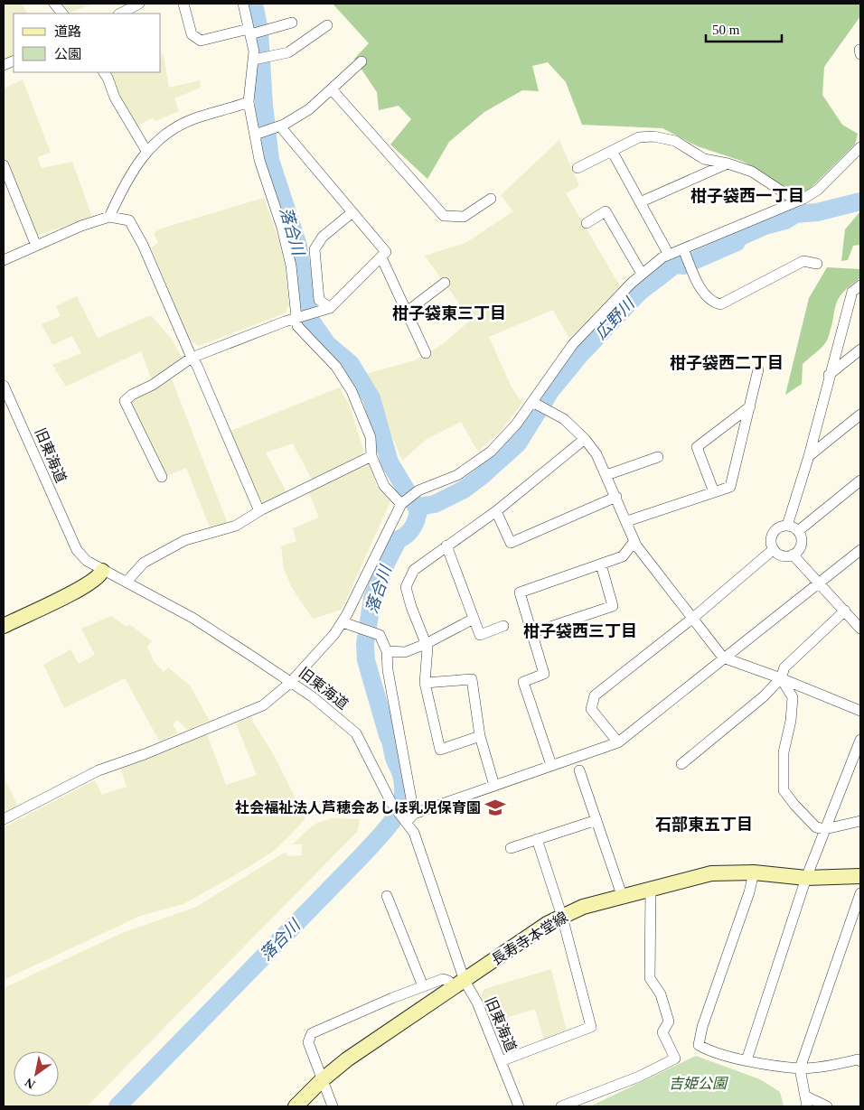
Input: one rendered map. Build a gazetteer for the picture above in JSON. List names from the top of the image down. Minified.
{"streets":{"main road":["長寿寺本堂線"],"street":["旧東海道"]},"crossings":[["旧東海道","長寿寺本堂線"]],"districts":["柑子袋西一丁目","柑子袋東三丁目","柑子袋西二丁目","柑子袋西三丁目","石部東五丁目"],"water":["落合川","広野川"],"parks":["吉姫公園"],"places":{"school or university":["社会福祉法人芦穂会あしほ乳児保育園"]},"legend":["道路","公園"],"scale_bar":"50 m","north":"bottom left"}
